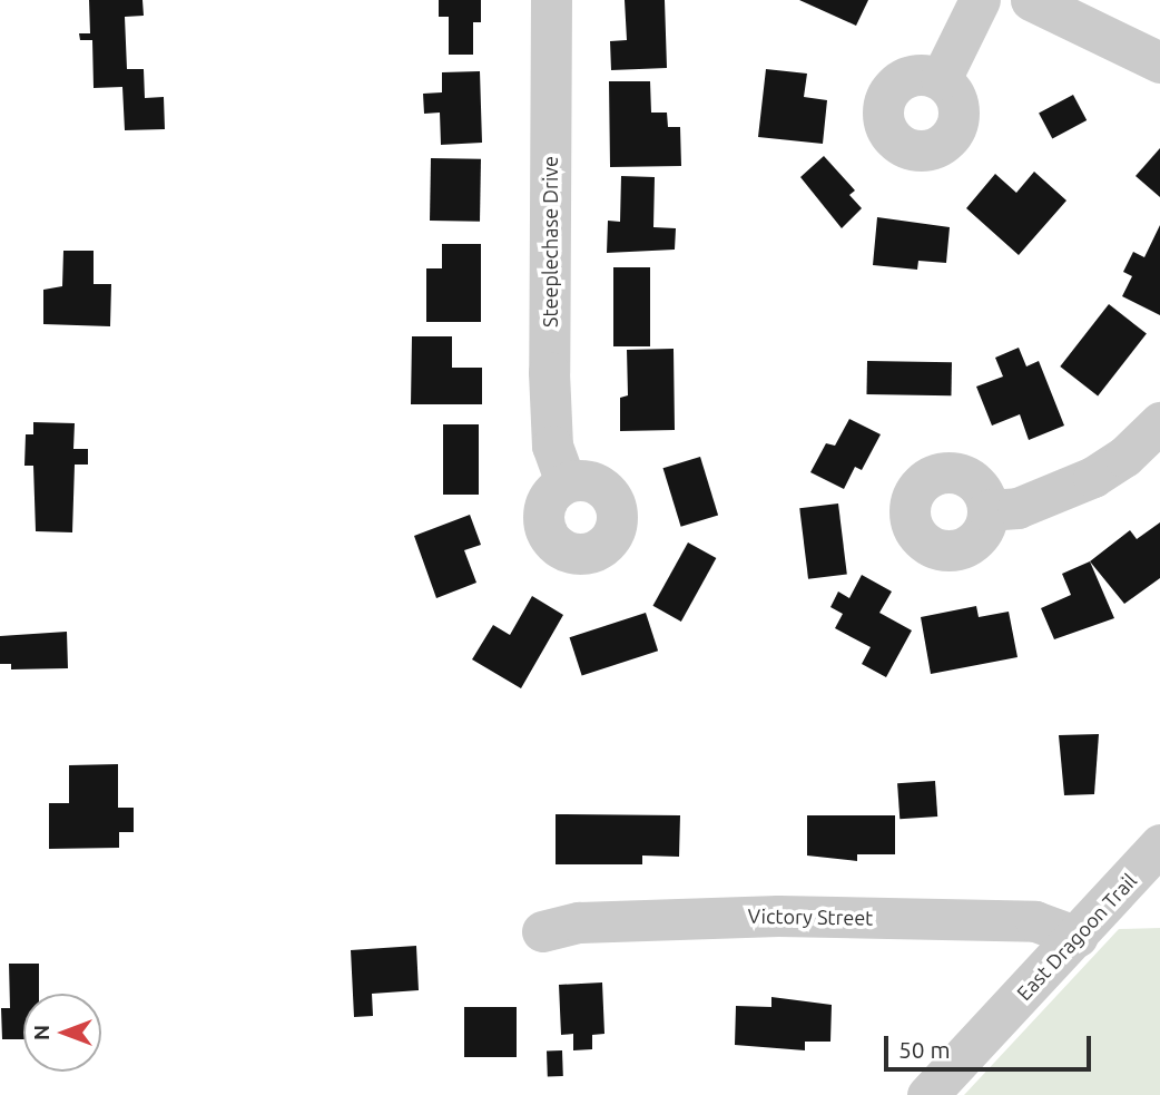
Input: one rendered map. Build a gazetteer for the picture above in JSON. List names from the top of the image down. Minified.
{"streets":{"street":["Steeplechase Drive","Victory Street","East Dragoon Trail"]},"crossings":[["Victory Street","East Dragoon Trail"]],"scale_bar":"50 m","north":"left"}
